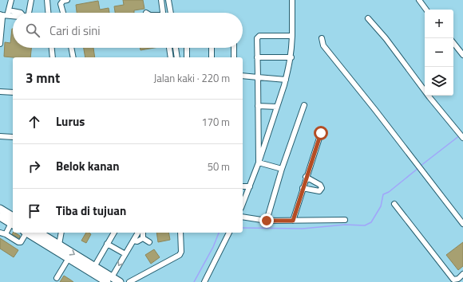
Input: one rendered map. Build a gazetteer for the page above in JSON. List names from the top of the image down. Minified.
{"page":{"map_buttons":["+","−"],"search":"Cari di sini","heading":["3 mnt","Jalan kaki · 220 m"],"list":[["Lurus","170 m"],["Belok kanan","50 m"],"Tiba di tujuan"]}}
